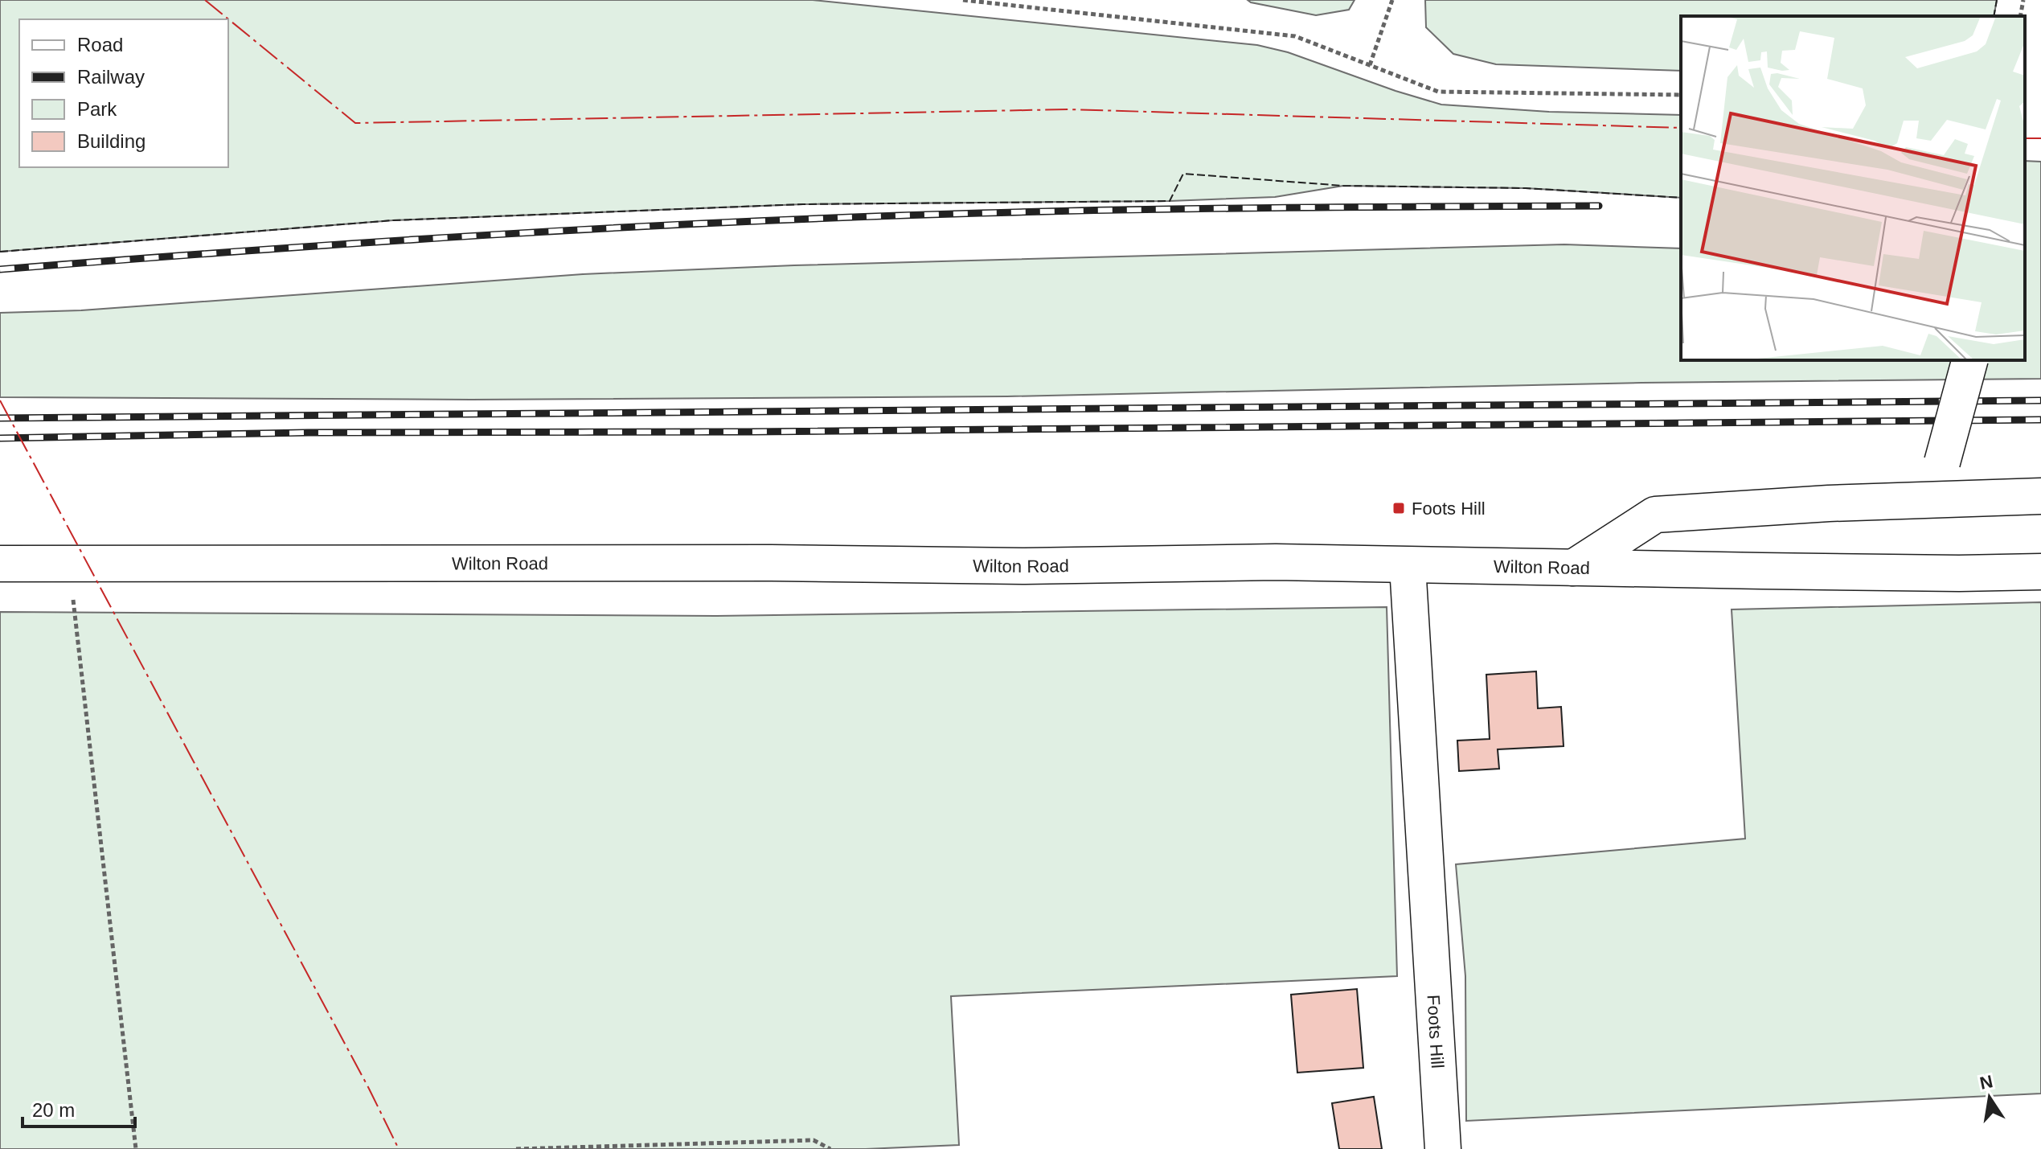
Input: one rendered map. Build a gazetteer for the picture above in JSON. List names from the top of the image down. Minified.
{"streets":{"main road":["Wilton Road","Foots Hill"]},"crossings":[["Wilton Road","Foots Hill"]],"places":{"transit":["Foots Hill"]},"legend":["Road","Railway","Park","Building"],"scale_bar":"20 m","north":"top"}
